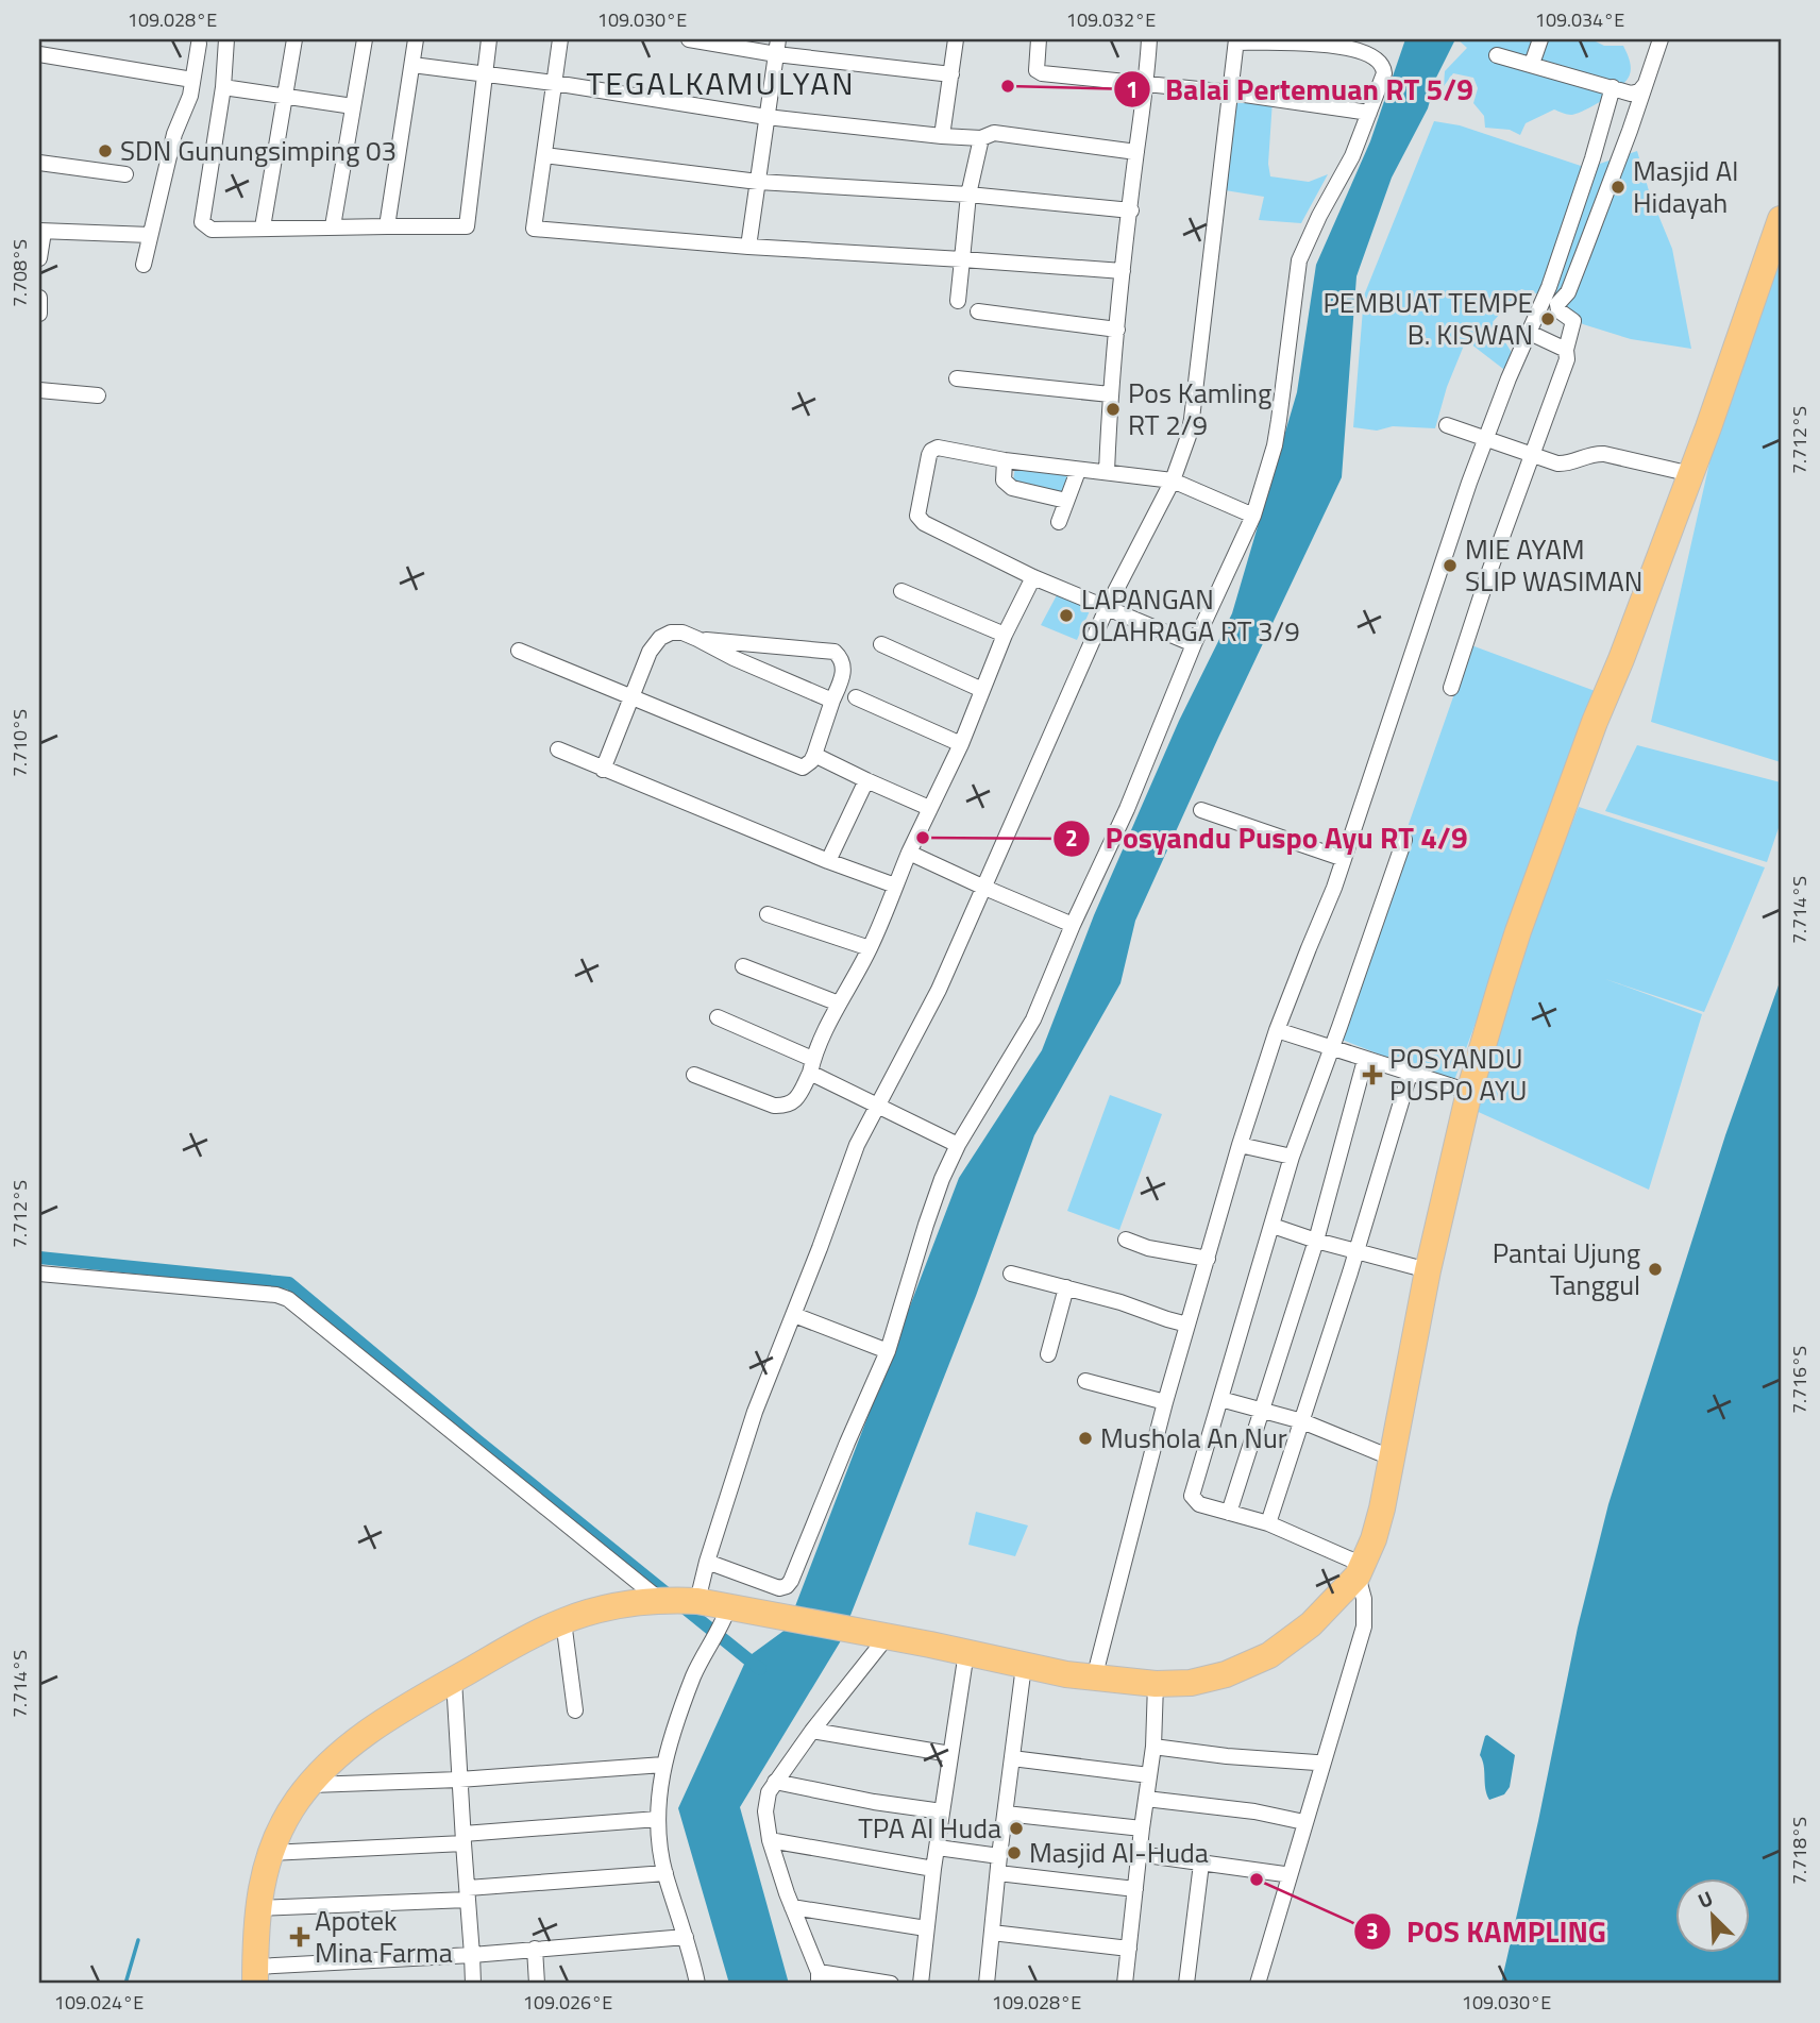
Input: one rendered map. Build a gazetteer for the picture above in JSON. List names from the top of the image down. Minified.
{"districts":["TEGALKAMULYAN"],"places":{"other":["Balai Pertemuan RT 5/9","SDN Gunungsimping 03","Masjid Al Hidayah","PEMBUAT TEMPE B. KISWAN","Pos Kamling RT 2/9","MIE AYAM SLIP WASIMAN","LAPANGAN OLAHRAGA RT 3/9","Posyandu Puspo Ayu RT 4/9","Pantai Ujung Tanggul","Mushola An Nur","TPA Al Huda","Masjid Al-Huda","POS KAMPLING"],"health":["POSYANDU PUSPO AYU","Apotek Mina Farma"]},"north":"top left","coordinates":["109.028°E","109.030°E","109.032°E","109.034°E","7.708°S","7.712°S","7.710°S","7.714°S","7.716°S","7.718°S","109.024°E","109.026°E"]}
